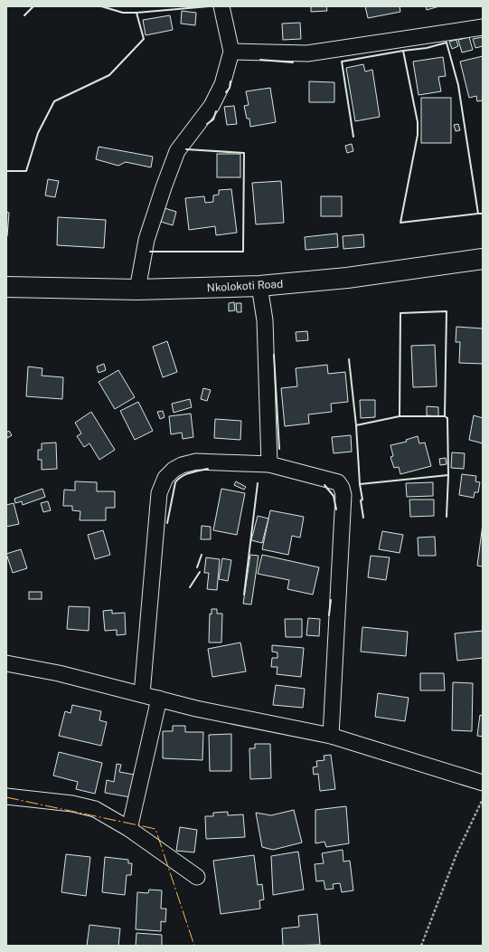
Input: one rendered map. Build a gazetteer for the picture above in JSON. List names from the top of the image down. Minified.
{"streets":{"main road":["Nkolokoti Road"]}}
